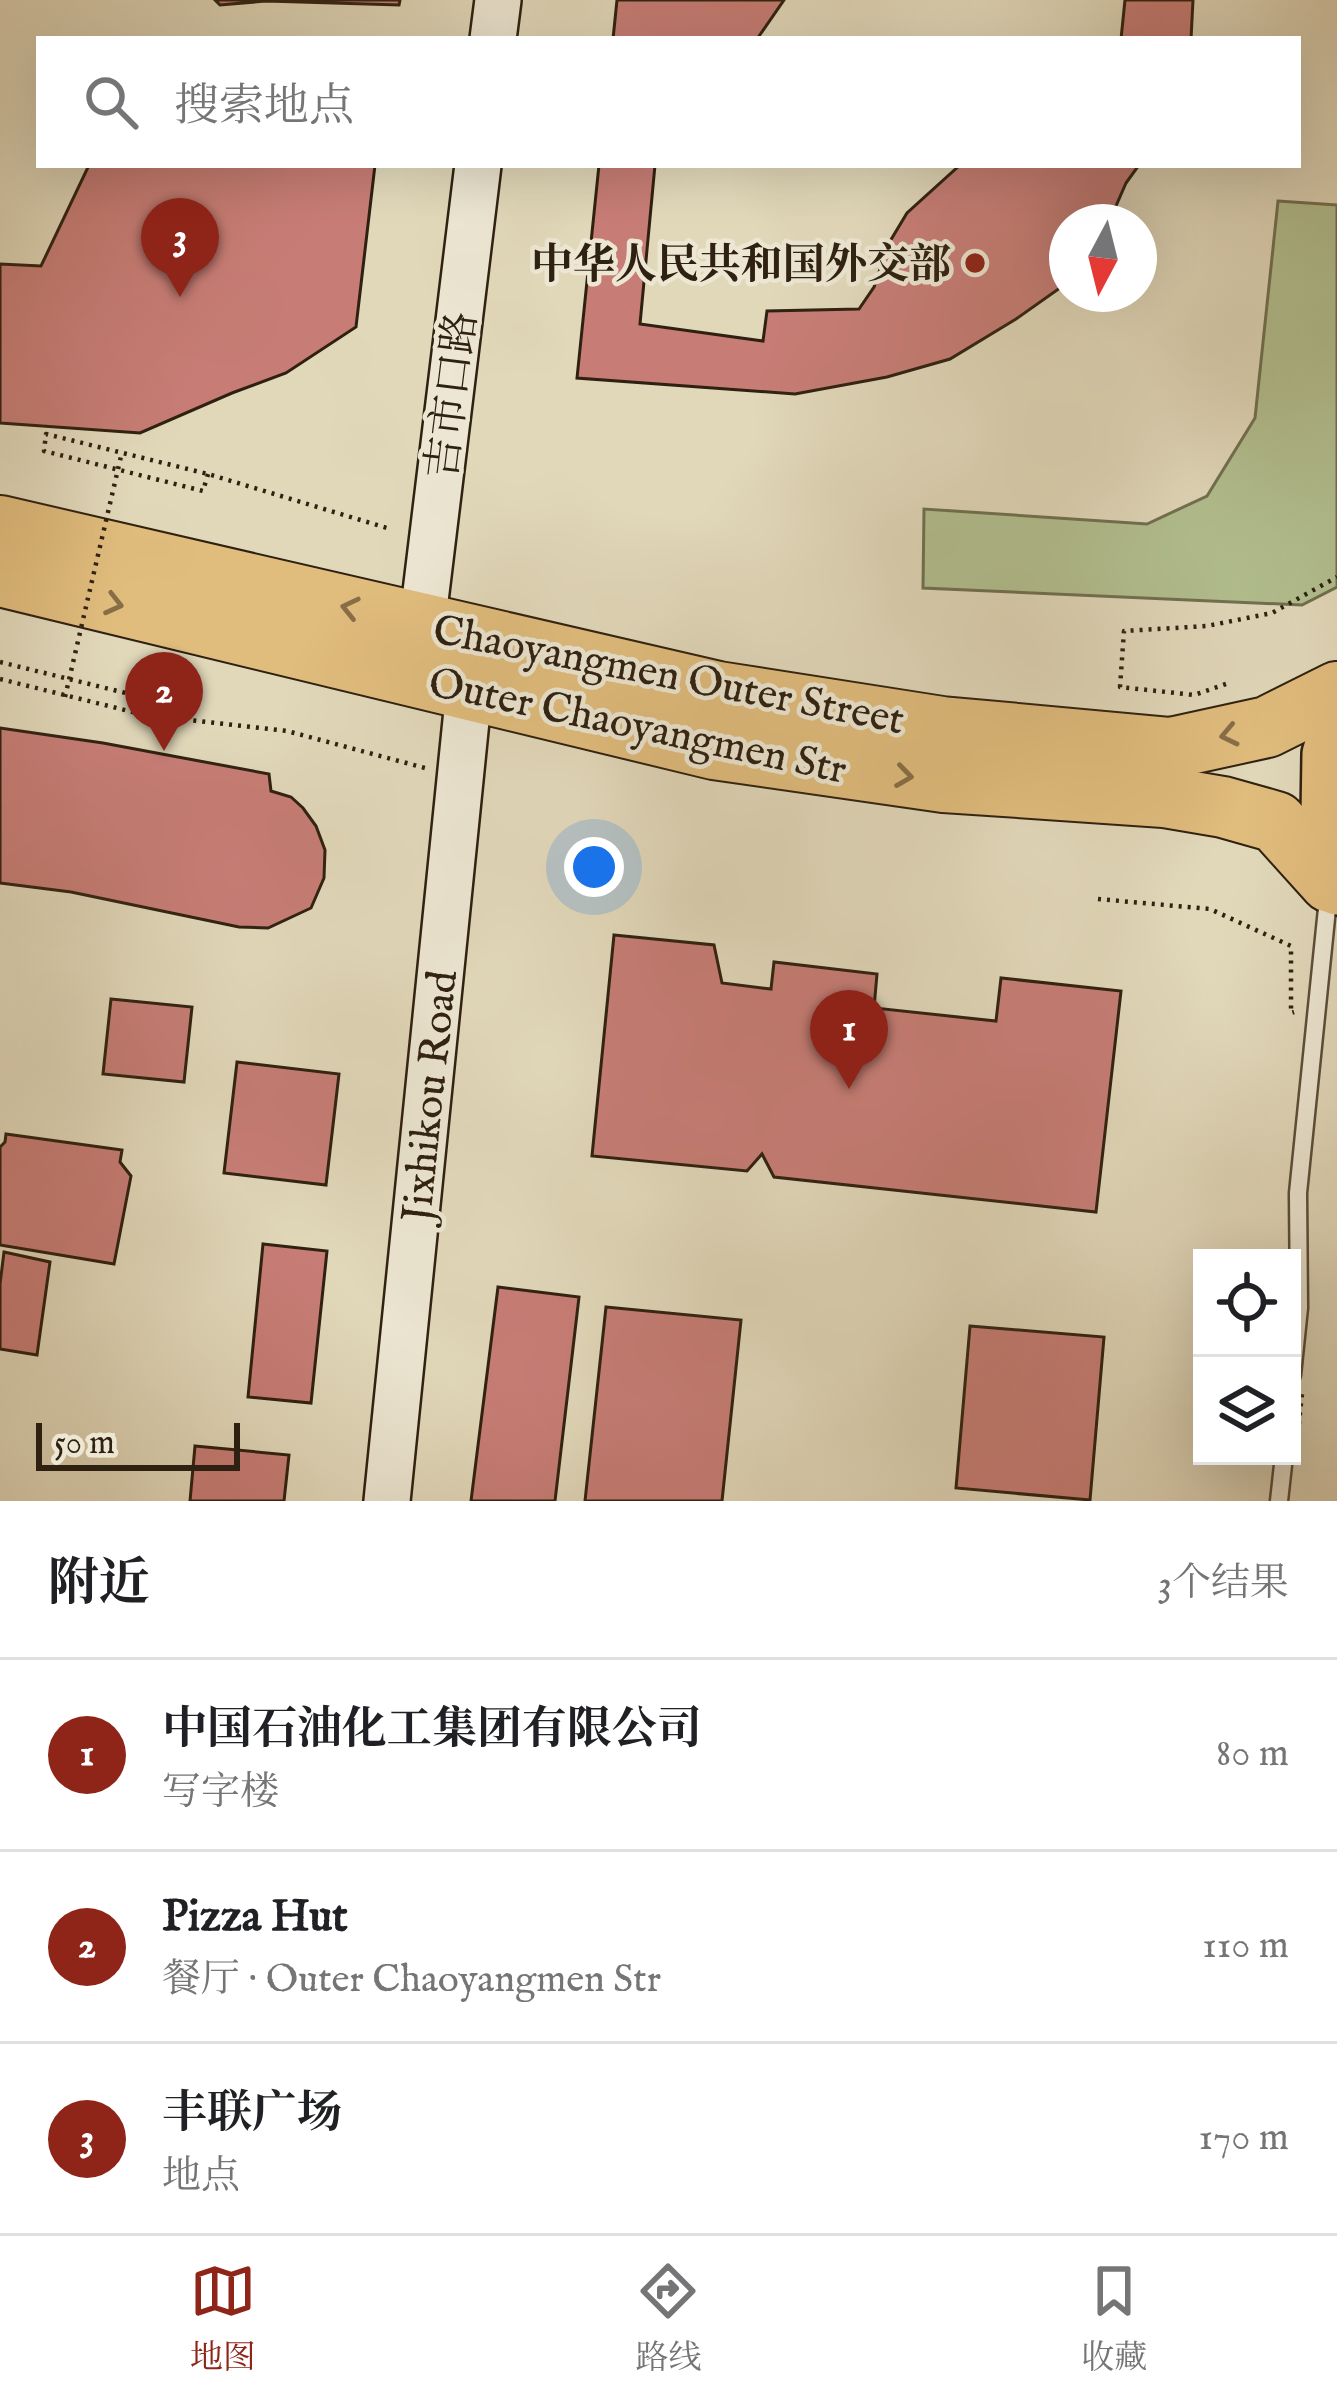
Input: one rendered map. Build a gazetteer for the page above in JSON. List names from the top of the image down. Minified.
{"streets":{"highway":["Chaoyangmen Outer Street","Outer Chaoyangmen Str"],"street":["吉市口路","Jixhikou Road"]},"crossings":[["吉市口路","Chaoyangmen Outer Street"],["Outer Chaoyangmen Str","Jixhikou Road"]],"one_way":["Chaoyangmen Outer Street","Outer Chaoyangmen Str"],"places":["中华人民共和国外交部"],"scale_bar":"50 m","north":"bottom","page":{"search":"搜索地点","pins":["3","2","1"],"scale":"50 m","heading":["附近","3个结果"],"list":[{"mark":"1","name":"中国石油化工集团有限公司","note":"写字楼","value":"80 m"},{"mark":"2","name":"Pizza Hut","note":"餐厅 · Outer Chaoyangmen Str","value":"110 m"},{"mark":"3","name":"丰联广场","note":"地点","value":"170 m"}],"nav":["地图","路线","收藏"]}}
